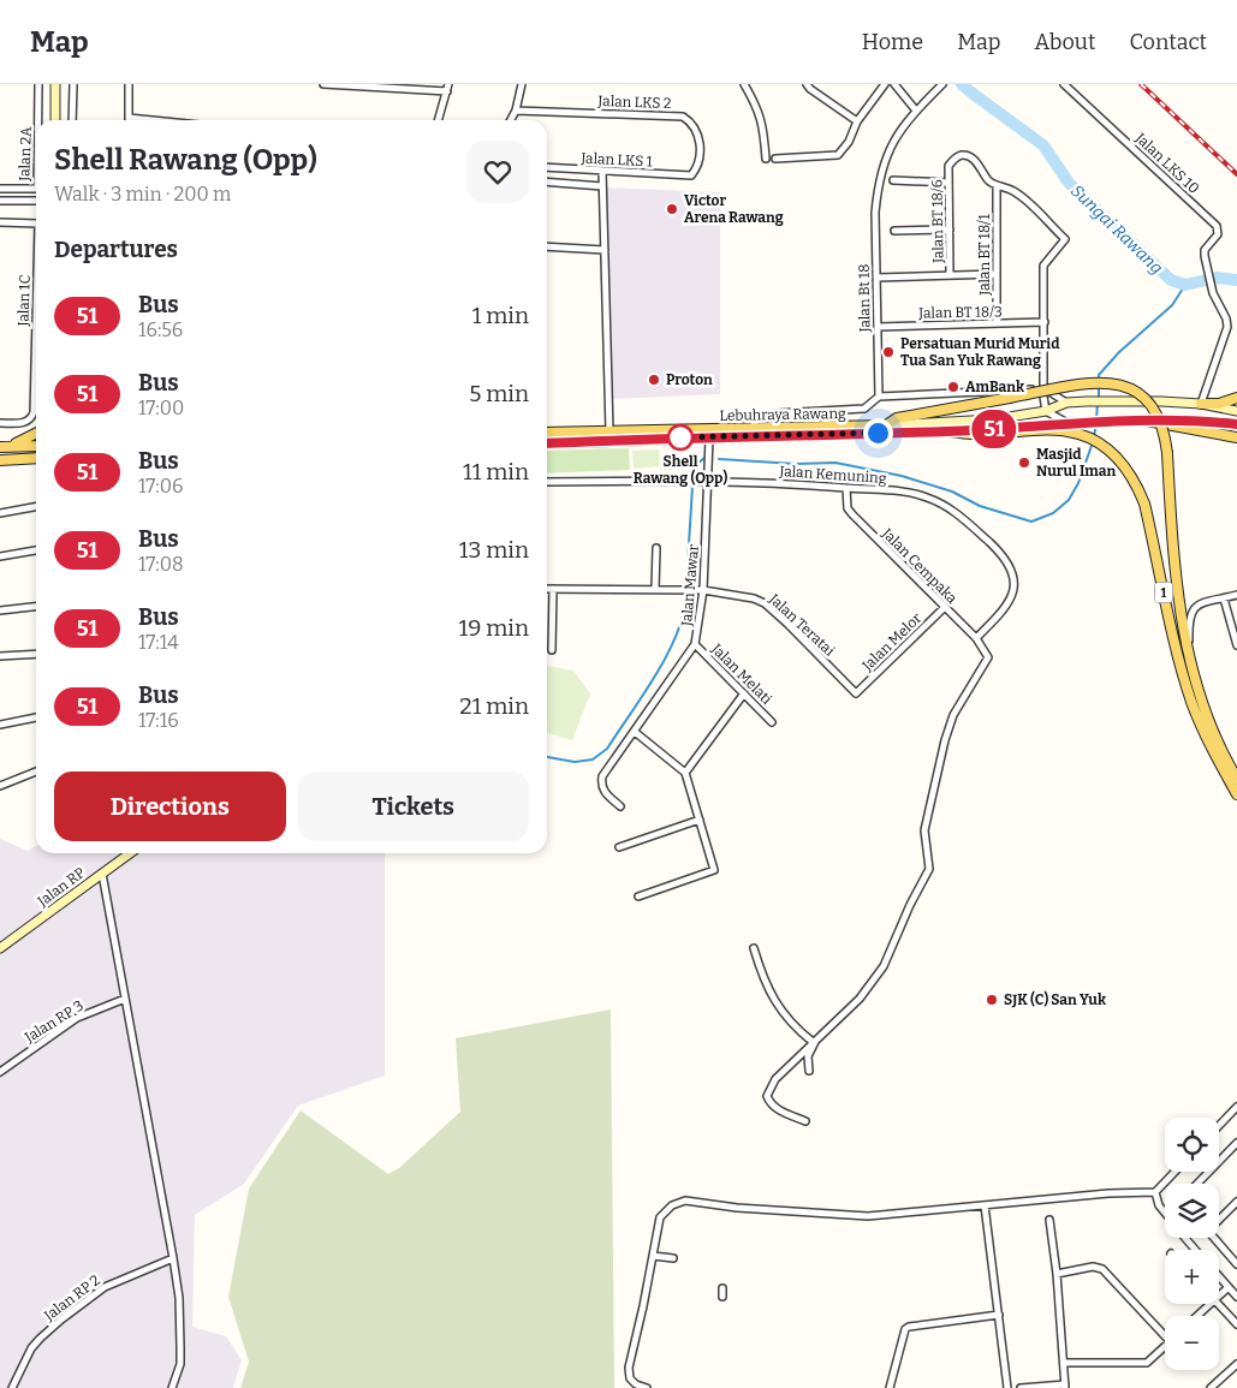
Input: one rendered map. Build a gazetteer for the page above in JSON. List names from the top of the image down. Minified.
{"streets":{"main road":["Lebuhraya Rawang","1"],"street":["Jalan LKS 2","Jalan 2A","Jalan LKS 1","Jalan LKS 10","Jalan BT 18/6","Jalan BT 18/1","Jalan Bt 18","Jalan 1C","Jalan BT 18/3","Jalan Kemuning","Jalan Cempaka","Jalan Mawar","Jalan Teratai","Jalan Melor","Jalan Melati","Jalan RP","Jalan RP 3","Jalan RP 2"]},"crossings":[["Jalan LKS 2","Jalan LKS 1"],["Jalan LKS 10","Lebuhraya Rawang"],["Jalan BT 18/6","Jalan BT 18/1"],["Jalan BT 18/1","Jalan BT 18/3"],["Jalan Bt 18","Jalan BT 18/3"],["Lebuhraya Rawang","Jalan Mawar"],["Lebuhraya Rawang","1"],["Jalan Kemuning","Jalan Cempaka"],["Jalan Kemuning","Jalan Mawar"],["Jalan Cempaka","Jalan Melor"],["Jalan Mawar","Jalan Teratai"],["Jalan Mawar","Jalan Melati"],["Jalan Teratai","Jalan Melor"]],"water":["Sungai Rawang"],"places":["Victor Arena Rawang","Persatuan Murid Murid Tua San Yuk Rawang","Proton","AmBank","Shell Rawang (Opp)","Masjid Nurul Iman","SJK (C) San Yuk"],"lines":["bus line 51"],"page":{"header":"Map","nav":["Home","Map","About","Contact"],"on_map":"51","heading":[["Shell Rawang (Opp)","Walk · 3 min · 200 m"],"Departures"],"list":[{"mark":"51","name":"Bus","note":"16:56","value":"1 min"},{"mark":"51","name":"Bus","note":"17:00","value":"5 min"},{"mark":"51","name":"Bus","note":"17:06","value":"11 min"},{"mark":"51","name":"Bus","note":"17:08","value":"13 min"},{"mark":"51","name":"Bus","note":"17:14","value":"19 min"},{"mark":"51","name":"Bus","note":"17:16","value":"21 min"}],"buttons":["Directions","Tickets"],"map_buttons":["+","−"]}}
